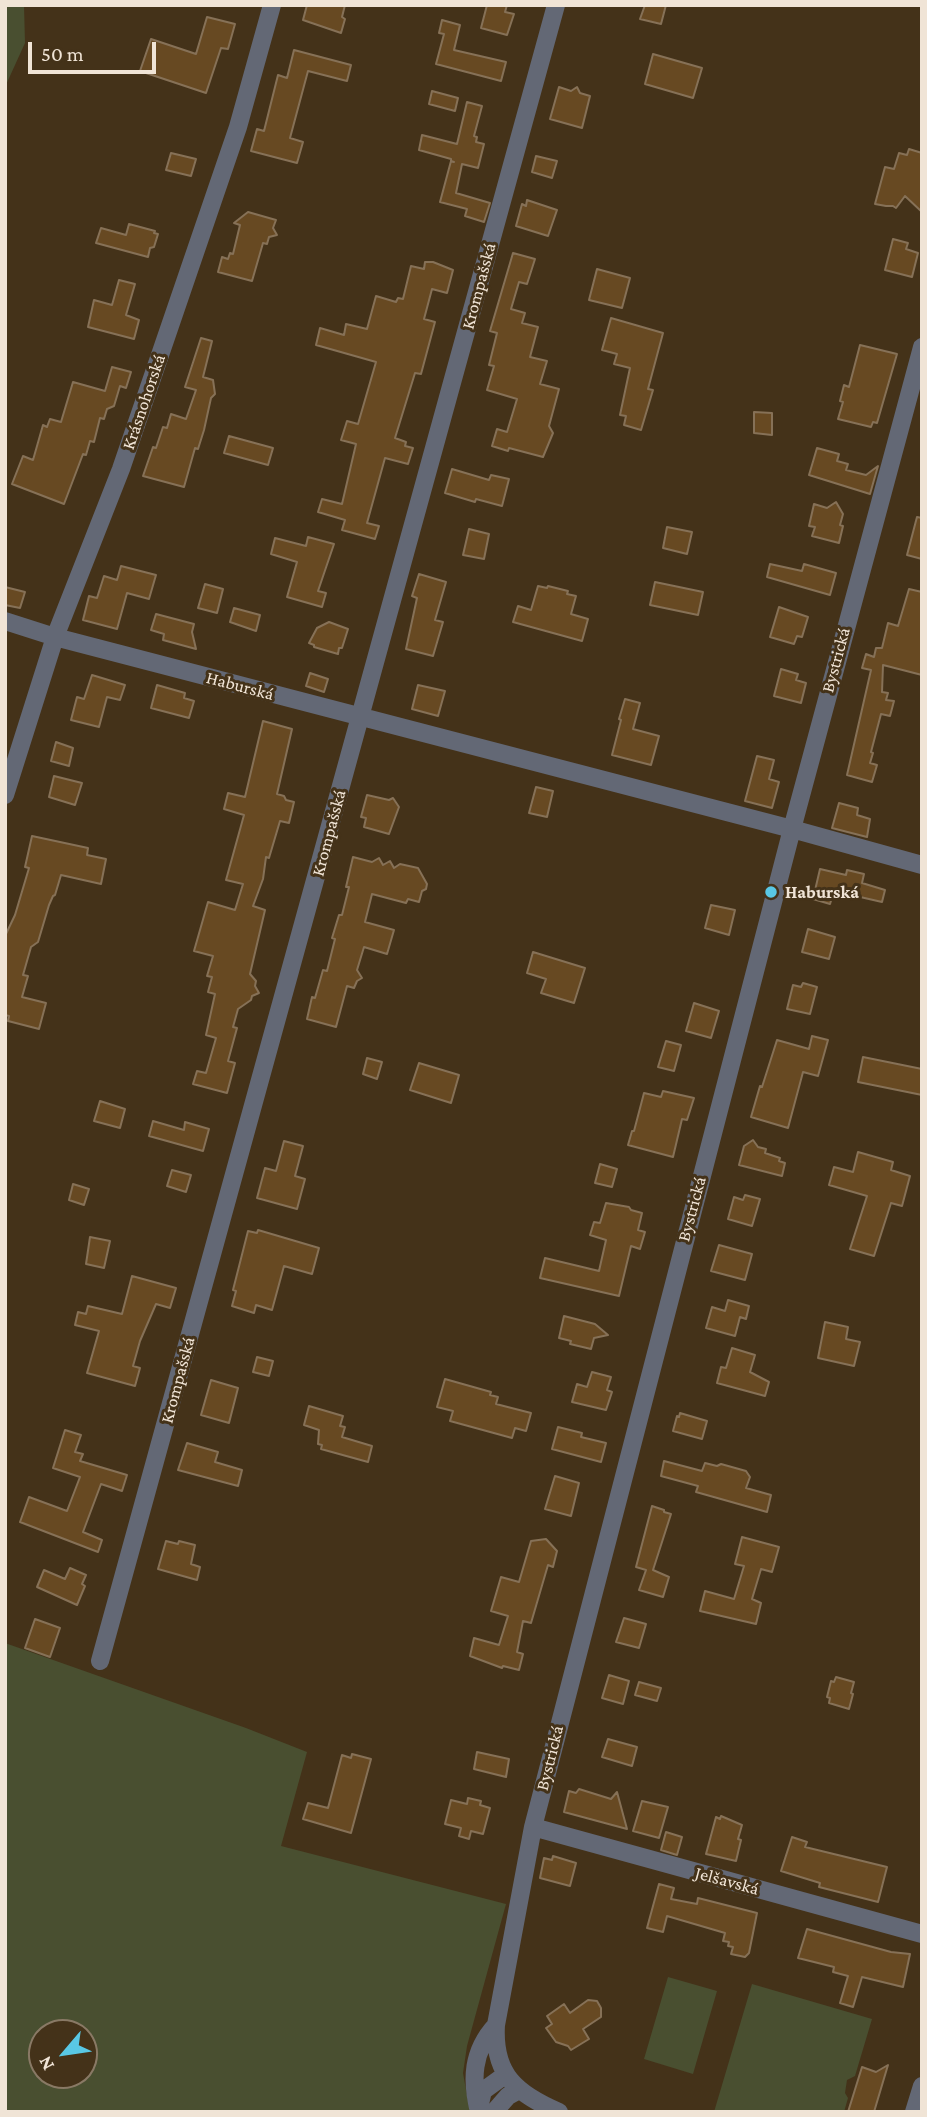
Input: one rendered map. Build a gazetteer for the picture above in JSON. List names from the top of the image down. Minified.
{"streets":{"street":["Krompašská","Krásnohorská","Bystrická","Haburská","Jelšavská"]},"crossings":[["Krompašská","Haburská"],["Krásnohorská","Haburská"],["Bystrická","Haburská"],["Bystrická","Jelšavská"]],"places":["Haburská"],"scale_bar":"50 m","north":"bottom left"}
